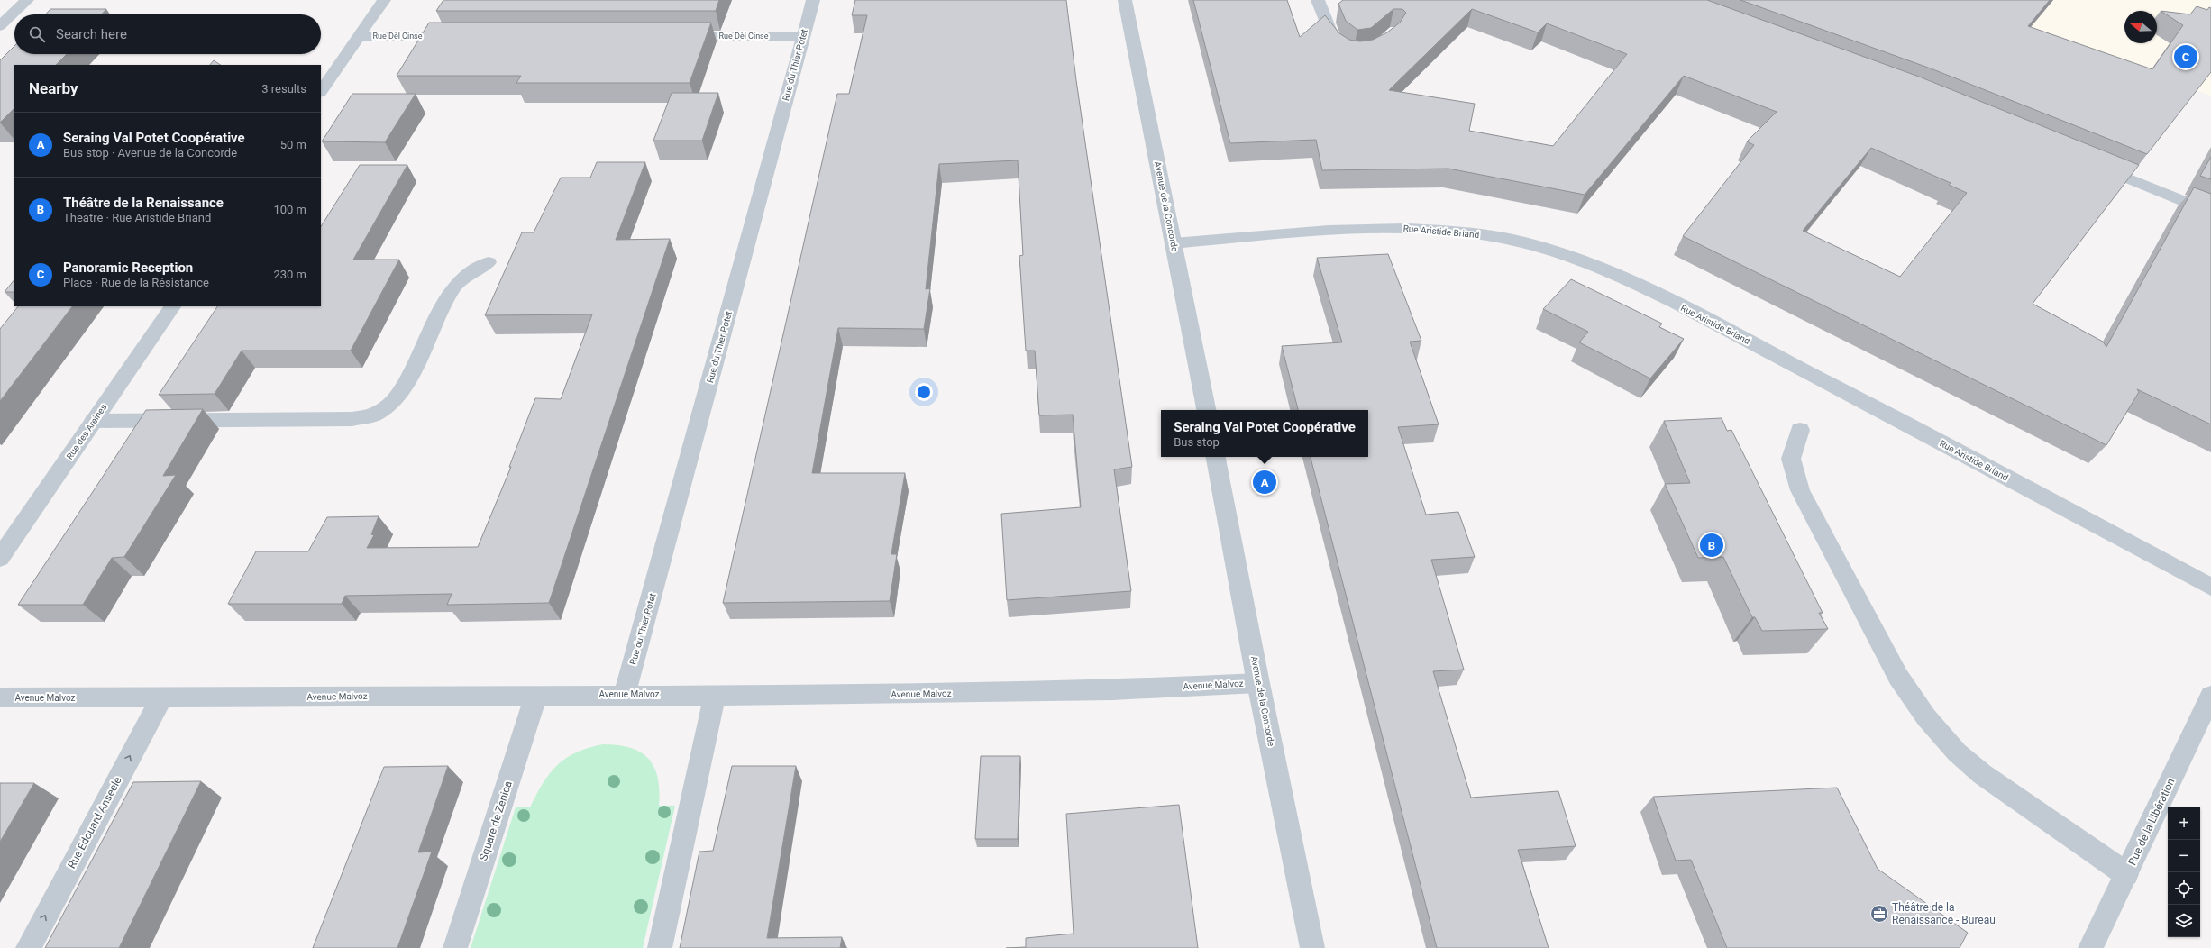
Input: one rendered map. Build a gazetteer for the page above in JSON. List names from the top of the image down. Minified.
{"streets":{"street":["Rue Dèl Cinse","Rue du Thier Potet","Avenue de la Concorde","Rue Aristide Briand","Rue des Areines","Avenue Malvoz","Square de Zenica","Rue de la Libération","Rue Edouard Anseele"]},"crossings":[["Rue Dèl Cinse","Rue du Thier Potet"],["Rue du Thier Potet","Avenue Malvoz"],["Avenue de la Concorde","Rue Aristide Briand"],["Avenue de la Concorde","Avenue Malvoz"],["Avenue Malvoz","Square de Zenica"],["Avenue Malvoz","Rue Edouard Anseele"]],"one_way":["Rue Edouard Anseele"],"places":{"office":["Théâtre de la Renaissance - Bureau"]},"north":"left","page":{"search":"Search here","pins":["C","A","B"],"heading":["Nearby","3 results"],"list":[{"mark":"A","name":"Seraing Val Potet Coopérative","note":"Bus stop · Avenue de la Concorde","value":"50 m"},{"mark":"B","name":"Théâtre de la Renaissance","note":"Theatre · Rue Aristide Briand","value":"100 m"},{"mark":"C","name":"Panoramic Reception","note":"Place · Rue de la Résistance","value":"230 m"}],"popup":["Seraing Val Potet Coopérative","Bus stop"],"map_buttons":["+","−"]}}
